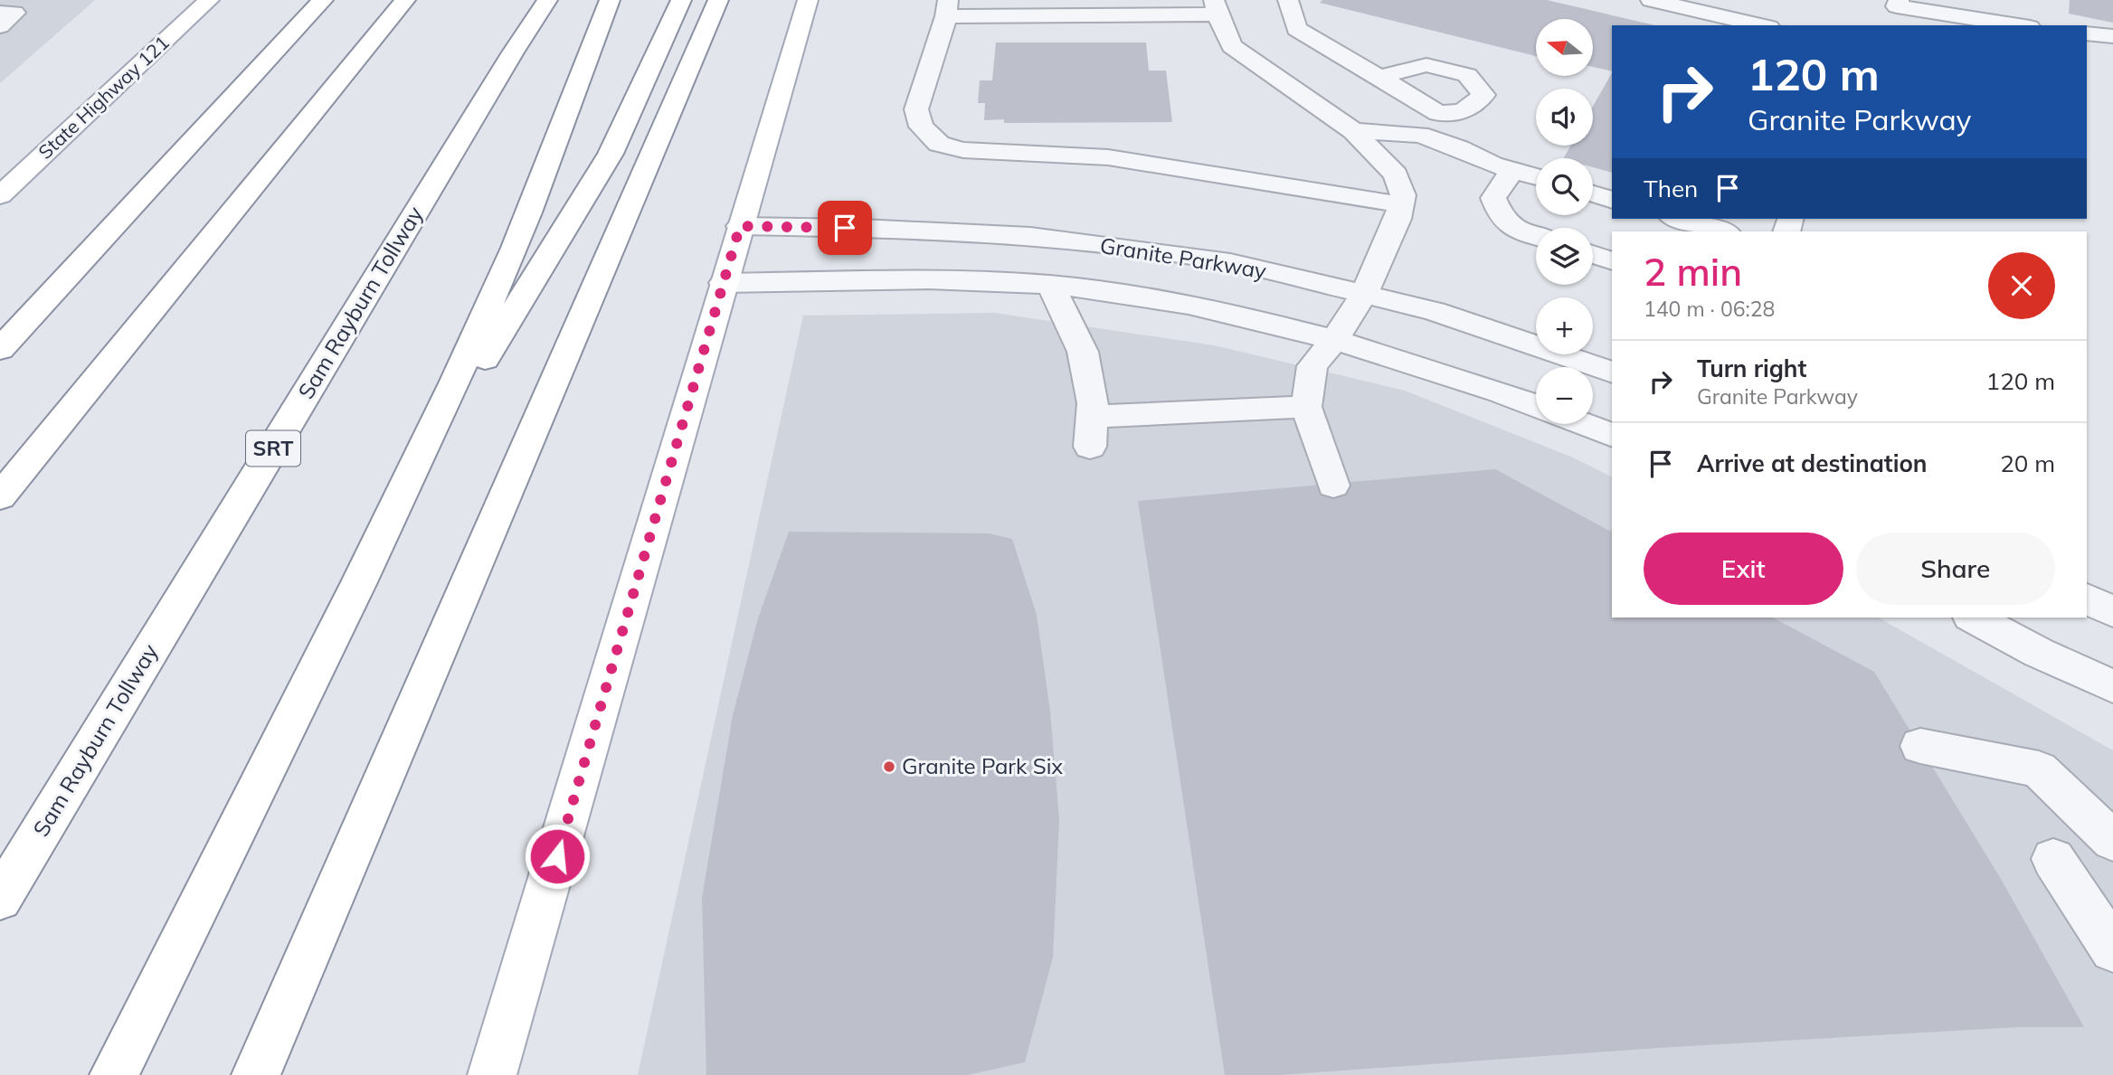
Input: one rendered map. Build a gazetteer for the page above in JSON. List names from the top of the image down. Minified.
{"streets":{"main road":["State Highway 121","Sam Rayburn Tollway","SRT"],"street":["Granite Parkway"]},"places":["Granite Park Six"],"north":"left","page":{"map_buttons":["+","−"],"turn":["120 m","Granite Parkway"],"then":"Then","heading":["2 min","140 m · 06:28"],"list":[{"name":"Turn right","note":"Granite Parkway","value":"120 m"},{"name":"Arrive at destination","value":"20 m"}],"buttons":["Exit","Share"]}}
